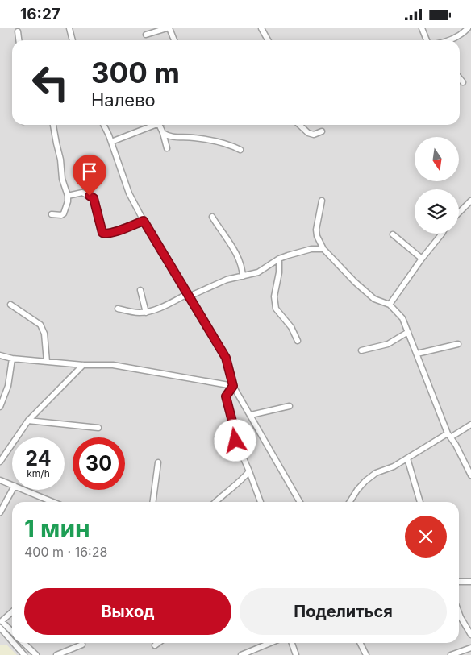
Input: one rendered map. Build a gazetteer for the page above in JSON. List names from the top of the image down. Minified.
{"north":"bottom","page":{"status":"16:27","turn":["300 m","Налево"],"speed":"24 km/h","limit":"30","heading":["1 мин","400 m · 16:28"],"buttons":["Выход","Поделиться"]}}
